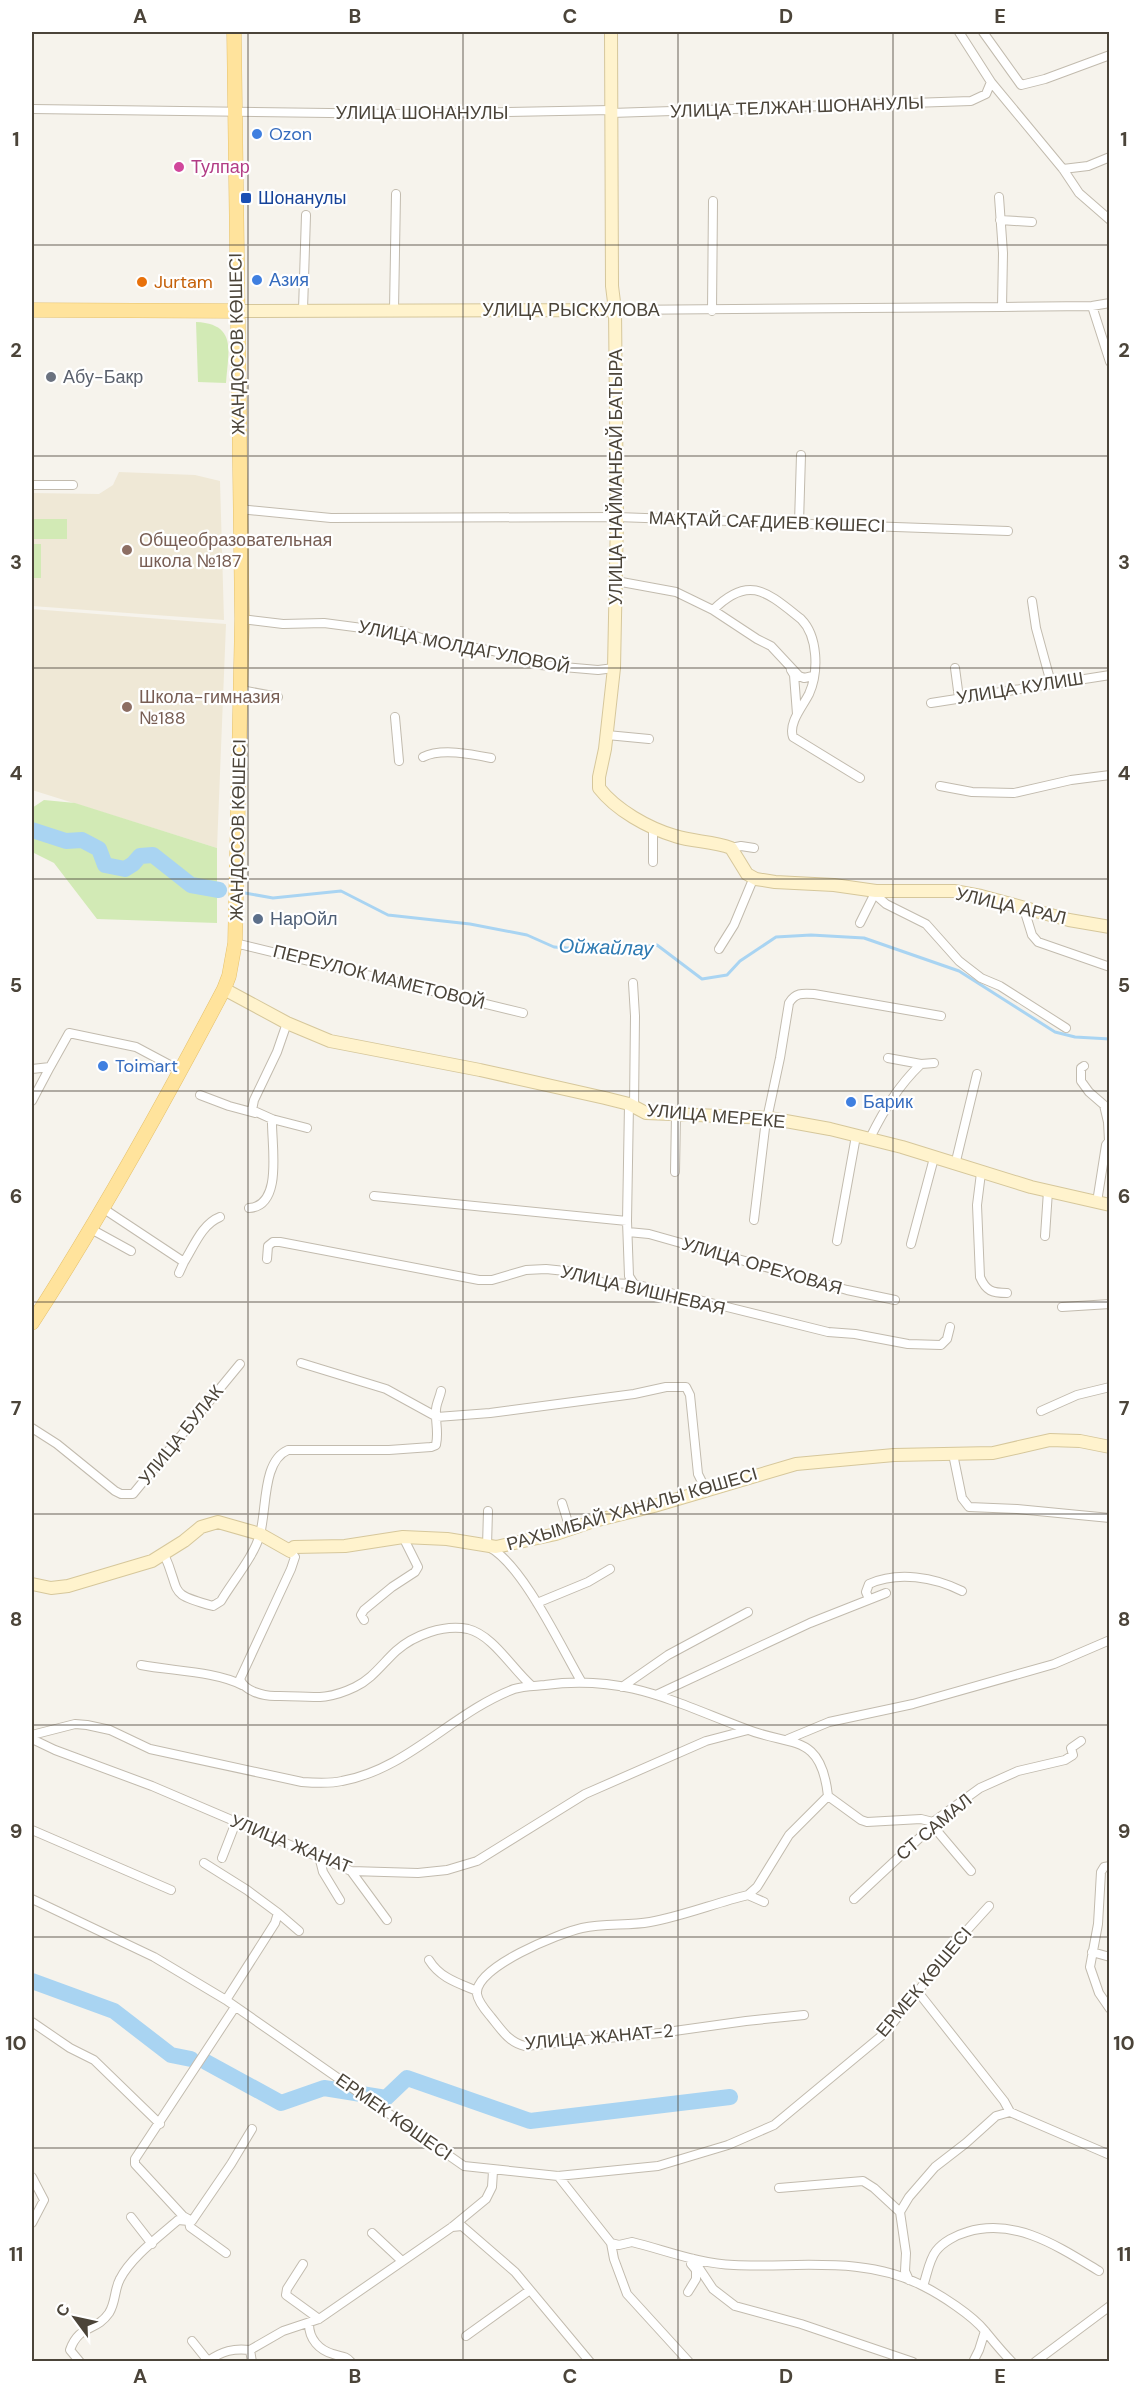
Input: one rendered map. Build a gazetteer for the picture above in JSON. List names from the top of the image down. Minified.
{"streets":{"main road":["УЛИЦА РЫСКУЛОВА","ЖАНДОСОВ КӨШЕСІ"],"street":["УЛИЦА ТЕЛЖАН ШОНАНУЛЫ","УЛИЦА ШОНАНУЛЫ","УЛИЦА НАЙМАНБАЙ БАТЫРА","МАҚТАЙ САҒДИЕВ КӨШЕСІ","УЛИЦА МОЛДАГУЛОВОЙ","УЛИЦА КУЛИШ","УЛИЦА АРАЛ","ПЕРЕУЛОК МАМЕТОВОЙ","УЛИЦА МЕРЕКЕ","УЛИЦА ОРЕХОВАЯ","УЛИЦА ВИШНЕВАЯ","УЛИЦА БУЛАК","РАХЫМБАЙ ХАНАЛЫ КӨШЕСІ","СТ САМАЛ","УЛИЦА ЖАНАТ","ЕРМЕК КӨШЕСІ","УЛИЦА ЖАНАТ-2"]},"crossings":[["УЛИЦА ТЕЛЖАН ШОНАНУЛЫ","УЛИЦА ШОНАНУЛЫ"],["УЛИЦА ТЕЛЖАН ШОНАНУЛЫ","УЛИЦА НАЙМАНБАЙ БАТЫРА"],["УЛИЦА ШОНАНУЛЫ","ЖАНДОСОВ КӨШЕСІ"],["УЛИЦА ШОНАНУЛЫ","УЛИЦА НАЙМАНБАЙ БАТЫРА"],["УЛИЦА РЫСКУЛОВА","ЖАНДОСОВ КӨШЕСІ"],["УЛИЦА РЫСКУЛОВА","УЛИЦА НАЙМАНБАЙ БАТЫРА"],["ЖАНДОСОВ КӨШЕСІ","МАҚТАЙ САҒДИЕВ КӨШЕСІ"],["ЖАНДОСОВ КӨШЕСІ","УЛИЦА МОЛДАГУЛОВОЙ"],["ЖАНДОСОВ КӨШЕСІ","ПЕРЕУЛОК МАМЕТОВОЙ"],["ЖАНДОСОВ КӨШЕСІ","УЛИЦА МЕРЕКЕ"],["УЛИЦА НАЙМАНБАЙ БАТЫРА","МАҚТАЙ САҒДИЕВ КӨШЕСІ"],["УЛИЦА НАЙМАНБАЙ БАТЫРА","УЛИЦА МОЛДАГУЛОВОЙ"]],"water":["Ойжайлау"],"places":{"other":["Ozon","Тулпар","Азия","Jurtam","Абу-Бакр","Общеобразовательная школа №187","Школа-гимназия №188","НарОйл","Toimart","Барик"],"transit":["Шонанулы"]},"north":"top left","grid":{"columns":["A","B","C","D","E"],"rows":["1","2","3","4","5","6","7","8","9","10","11"]}}
